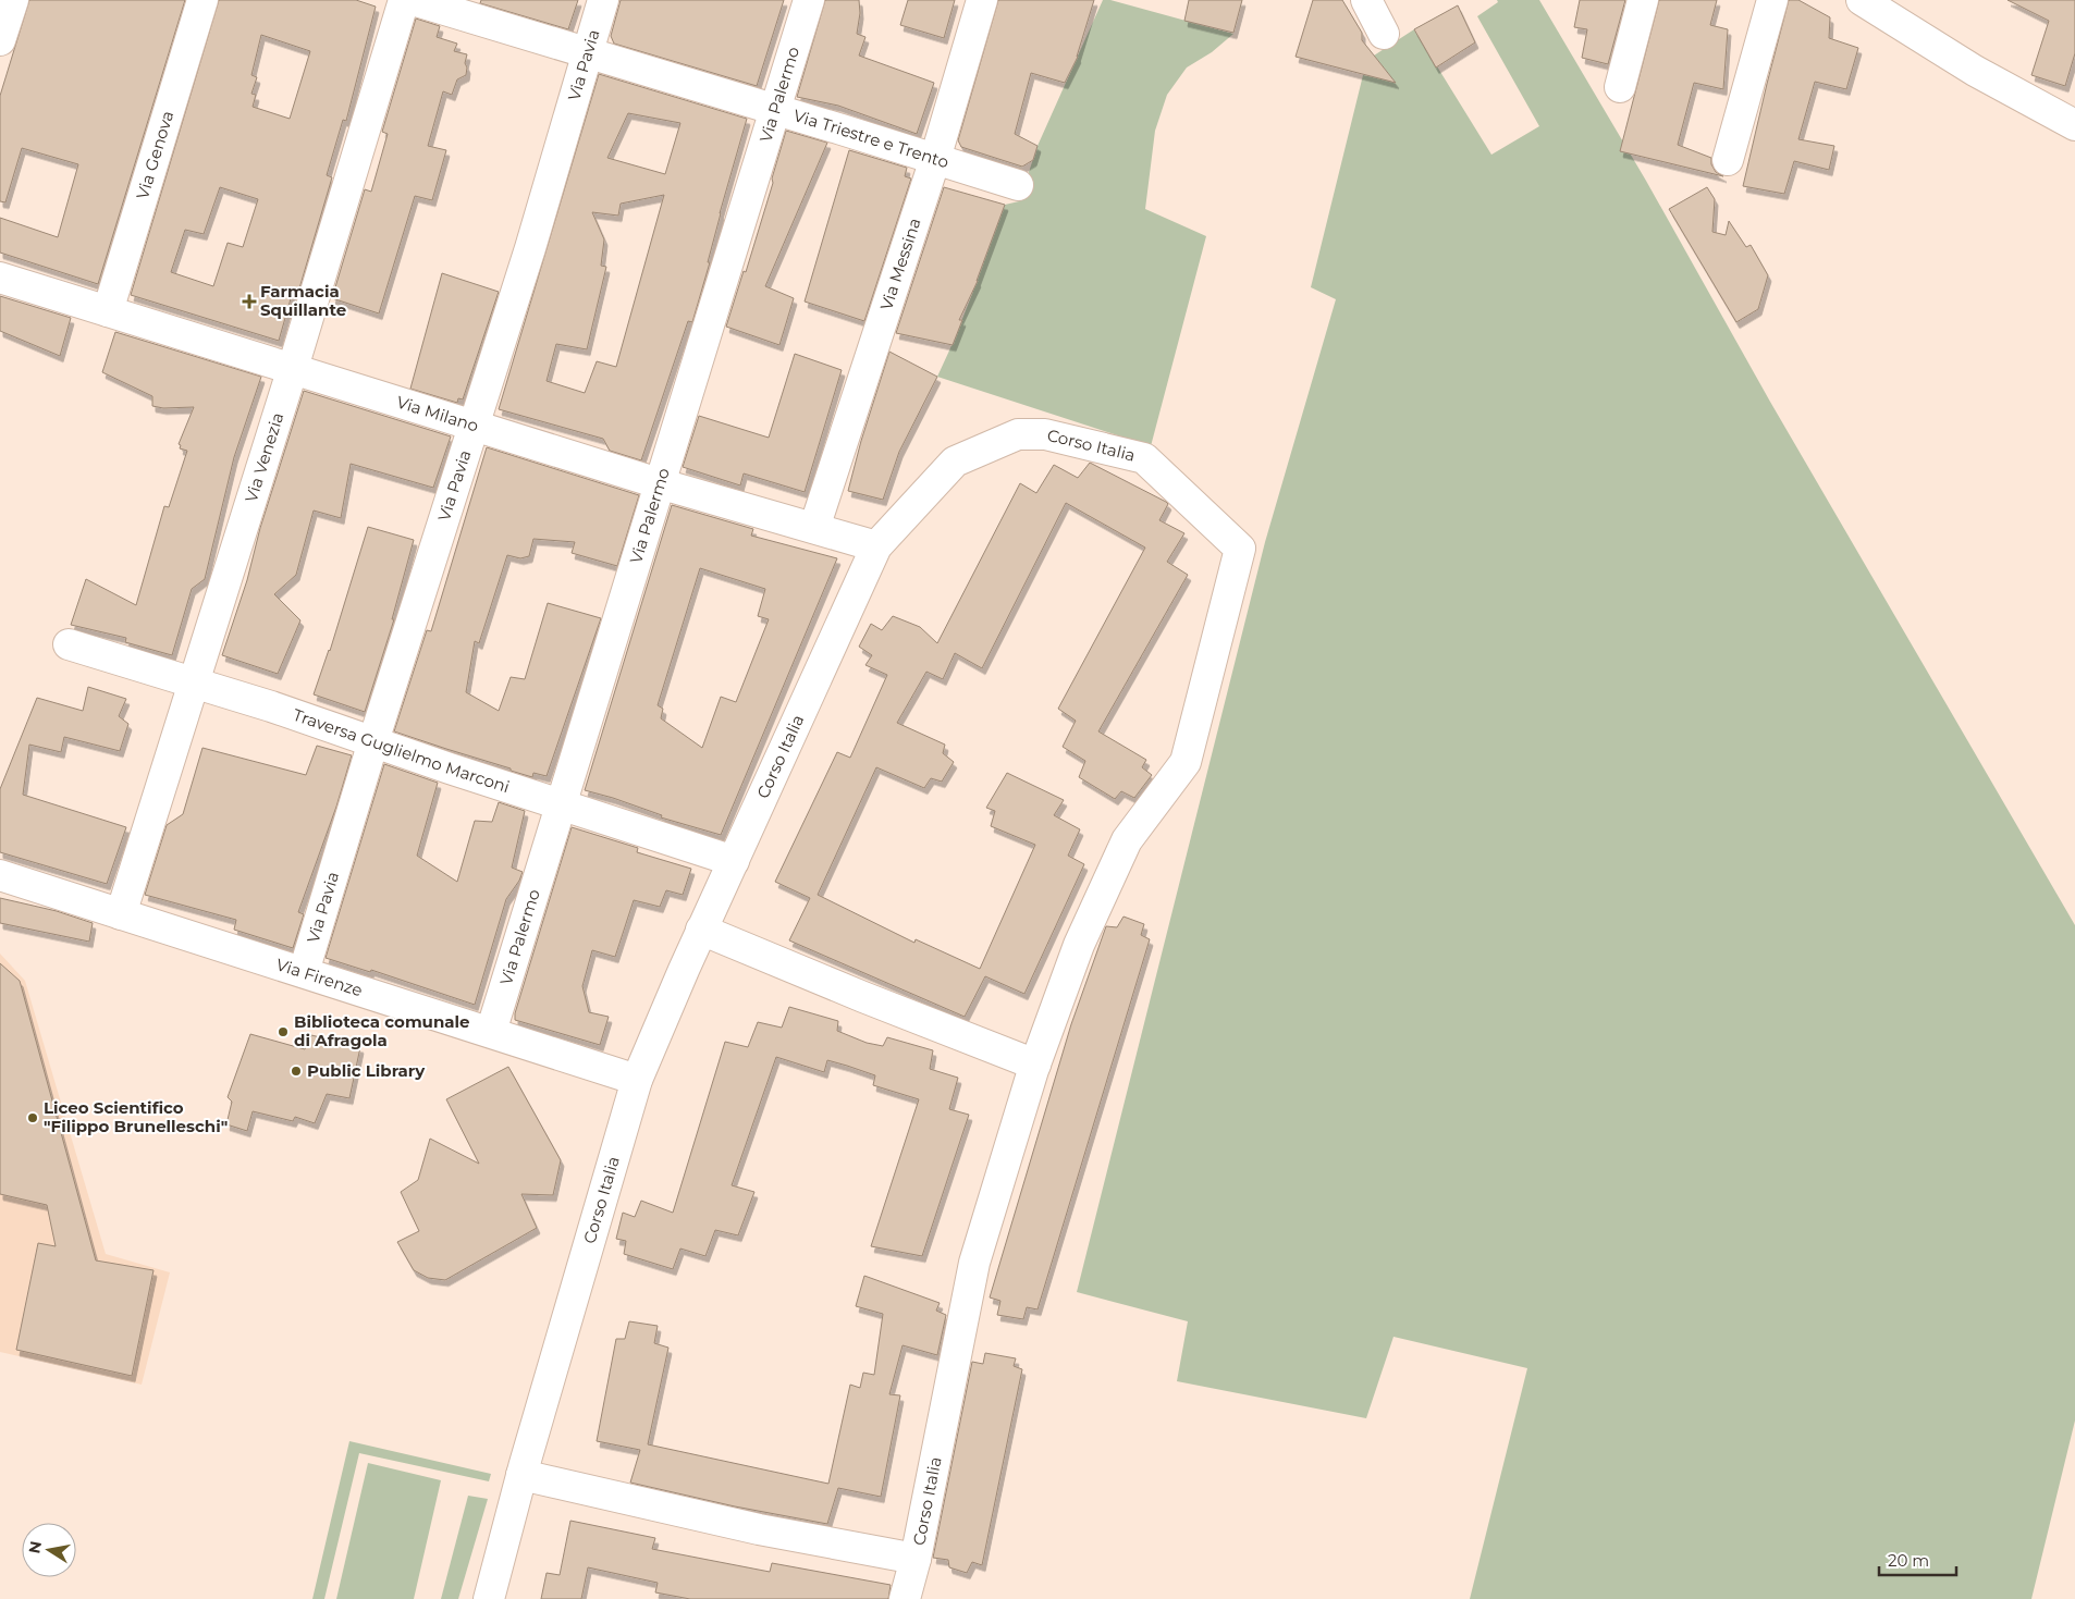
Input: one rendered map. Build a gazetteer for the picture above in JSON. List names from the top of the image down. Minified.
{"streets":{"street":["Via Pavia","Via Palermo","Via Triestre e Trento","Via Genova","Via Messina","Via Milano","Corso Italia","Via Venezia","Traversa Guglielmo Marconi","Via Firenze"]},"crossings":[["Via Pavia","Via Triestre e Trento"],["Via Pavia","Via Milano"],["Via Pavia","Traversa Guglielmo Marconi"],["Via Pavia","Via Firenze"],["Via Palermo","Via Triestre e Trento"],["Via Palermo","Via Milano"],["Via Palermo","Traversa Guglielmo Marconi"],["Via Palermo","Via Firenze"],["Via Triestre e Trento","Via Messina"],["Via Genova","Via Milano"],["Via Messina","Via Milano"],["Via Milano","Corso Italia"],["Via Milano","Via Venezia"],["Corso Italia","Traversa Guglielmo Marconi"],["Corso Italia","Via Firenze"],["Via Venezia","Traversa Guglielmo Marconi"],["Via Venezia","Via Firenze"]],"places":{"health":["Farmacia Squillante"],"other":["Biblioteca comunale di Afragola","Public Library","Liceo Scientifico \"Filippo Brunelleschi\""]},"scale_bar":"20 m","north":"left"}
